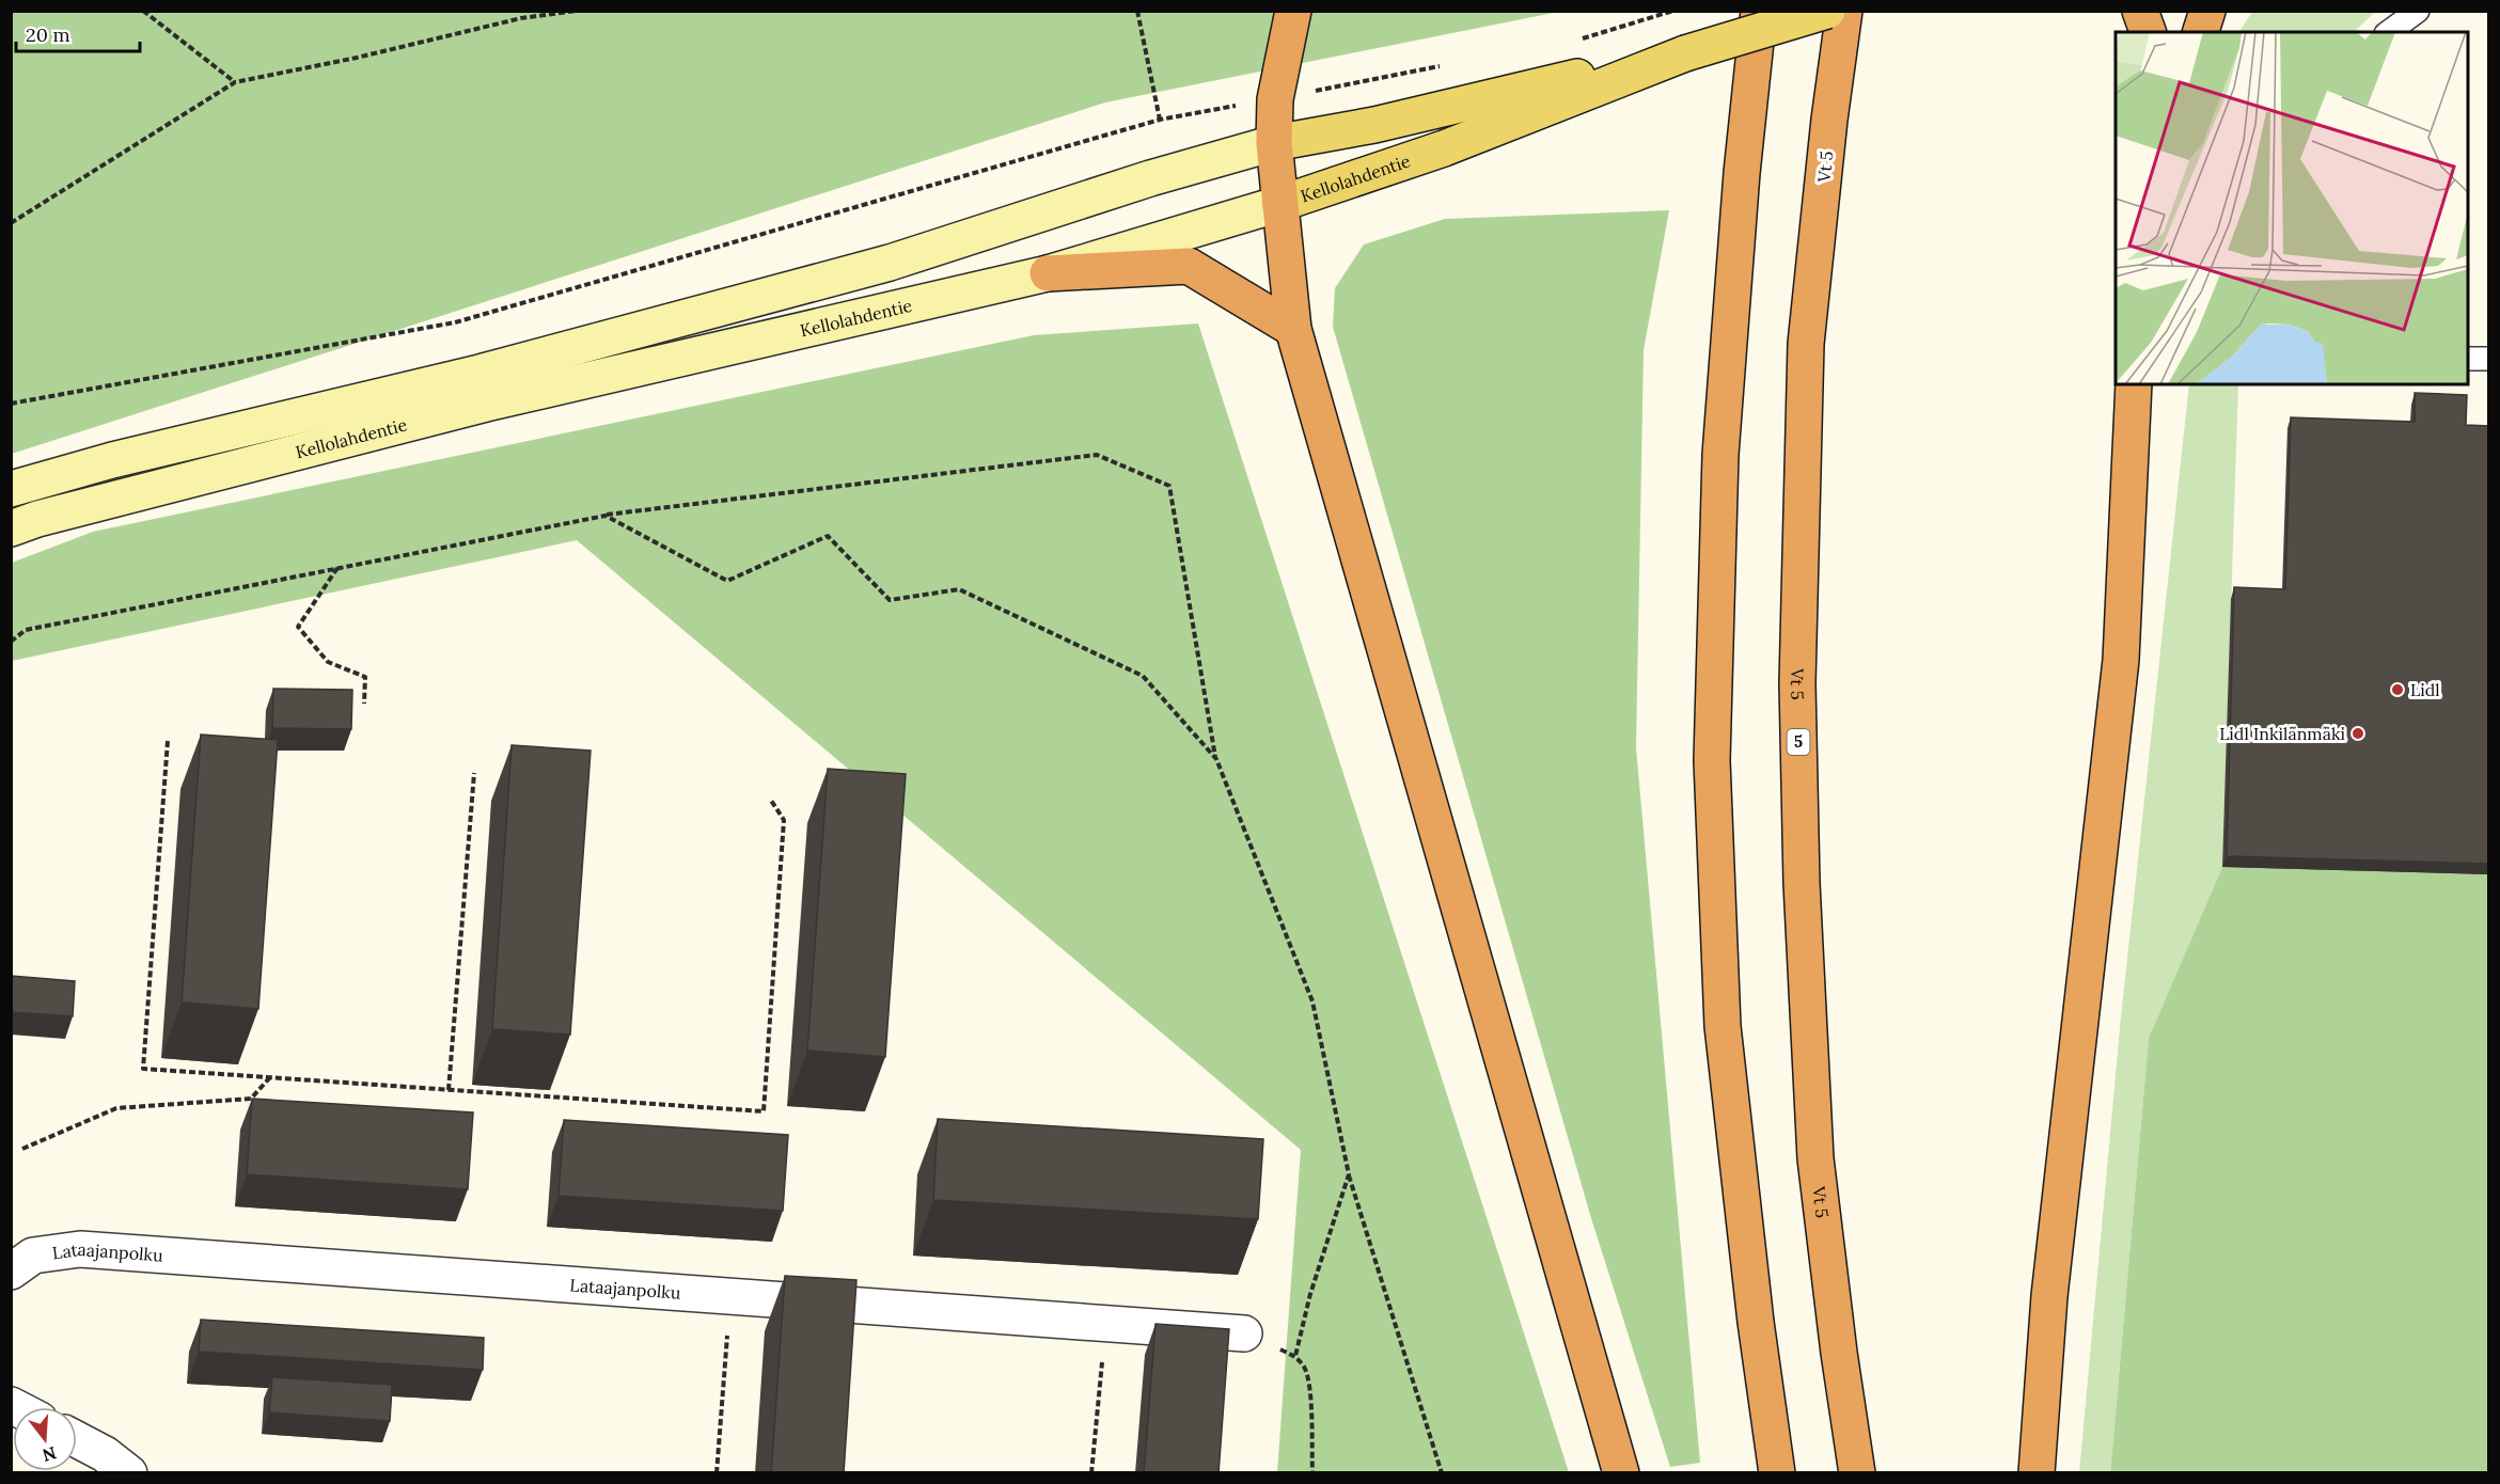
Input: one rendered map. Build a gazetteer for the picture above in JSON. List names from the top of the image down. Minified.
{"streets":{"highway":["Vt 5","5"],"main road":["Kellolahdentie"],"street":["Lataajanpolku"]},"places":["Lidl","Lidl Inkilänmäki"],"scale_bar":"20 m","north":"bottom"}
